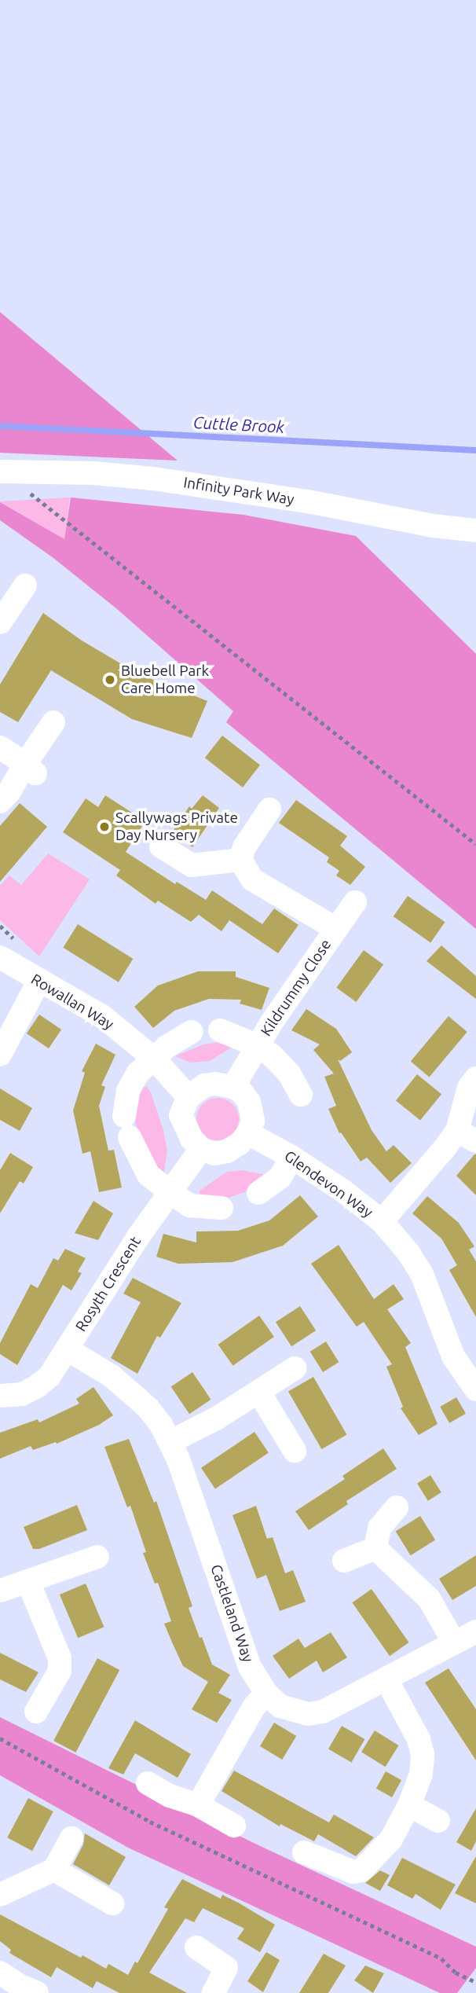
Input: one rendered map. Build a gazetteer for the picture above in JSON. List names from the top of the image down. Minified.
{"streets":{"street":["Infinity Park Way","Kildrummy Close","Rowallan Way","Glendevon Way","Rosyth Crescent","Castleland Way"]},"crossings":[["Kildrummy Close","Rowallan Way"],["Kildrummy Close","Glendevon Way"],["Kildrummy Close","Rosyth Crescent"],["Rowallan Way","Glendevon Way"],["Rowallan Way","Rosyth Crescent"],["Glendevon Way","Rosyth Crescent"],["Rosyth Crescent","Castleland Way"]],"water":["Cuttle Brook"],"places":["Bluebell Park Care Home","Scallywags Private Day Nursery"]}
